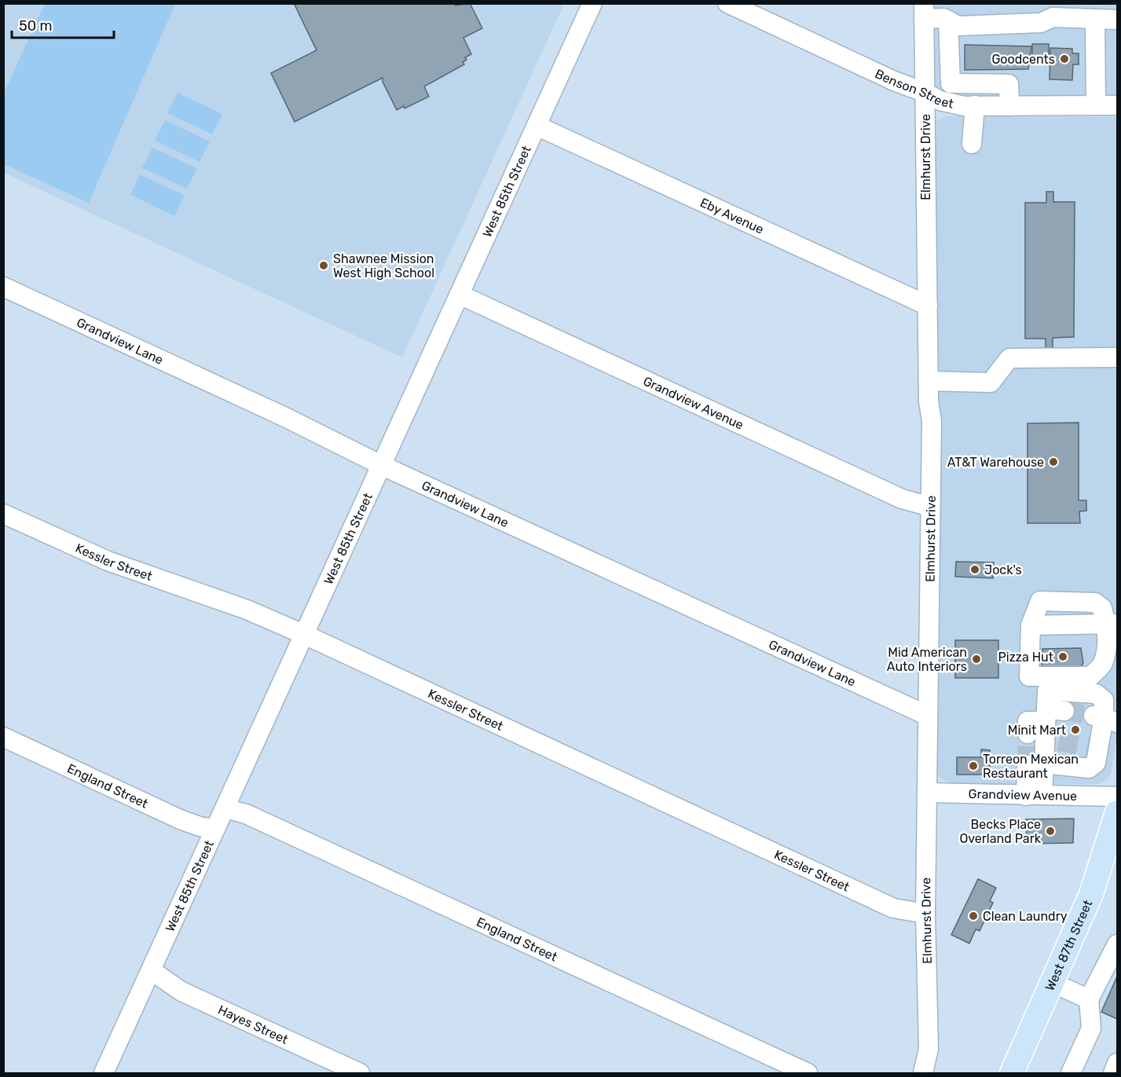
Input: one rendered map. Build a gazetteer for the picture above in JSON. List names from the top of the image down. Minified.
{"streets":{"main road":["West 87th Street"],"street":["Benson Street","Elmhurst Drive","West 85th Street","Eby Avenue","Grandview Lane","Grandview Avenue","Kessler Street","England Street","Hayes Street"]},"crossings":[["Benson Street","Elmhurst Drive"],["Elmhurst Drive","Eby Avenue"],["Elmhurst Drive","Grandview Lane"],["Elmhurst Drive","Grandview Avenue"],["Elmhurst Drive","Kessler Street"],["West 85th Street","Eby Avenue"],["West 85th Street","Grandview Lane"],["West 85th Street","Grandview Avenue"],["West 85th Street","Kessler Street"],["West 85th Street","England Street"],["West 85th Street","Hayes Street"]],"places":["Goodcents","Shawnee Mission West High School","AT&T Warehouse","Jock's","Pizza Hut","Mid American Auto Interiors","Minit Mart","Torreon Mexican Restaurant","Becks Place Overland Park","Clean Laundry"],"scale_bar":"50 m"}
